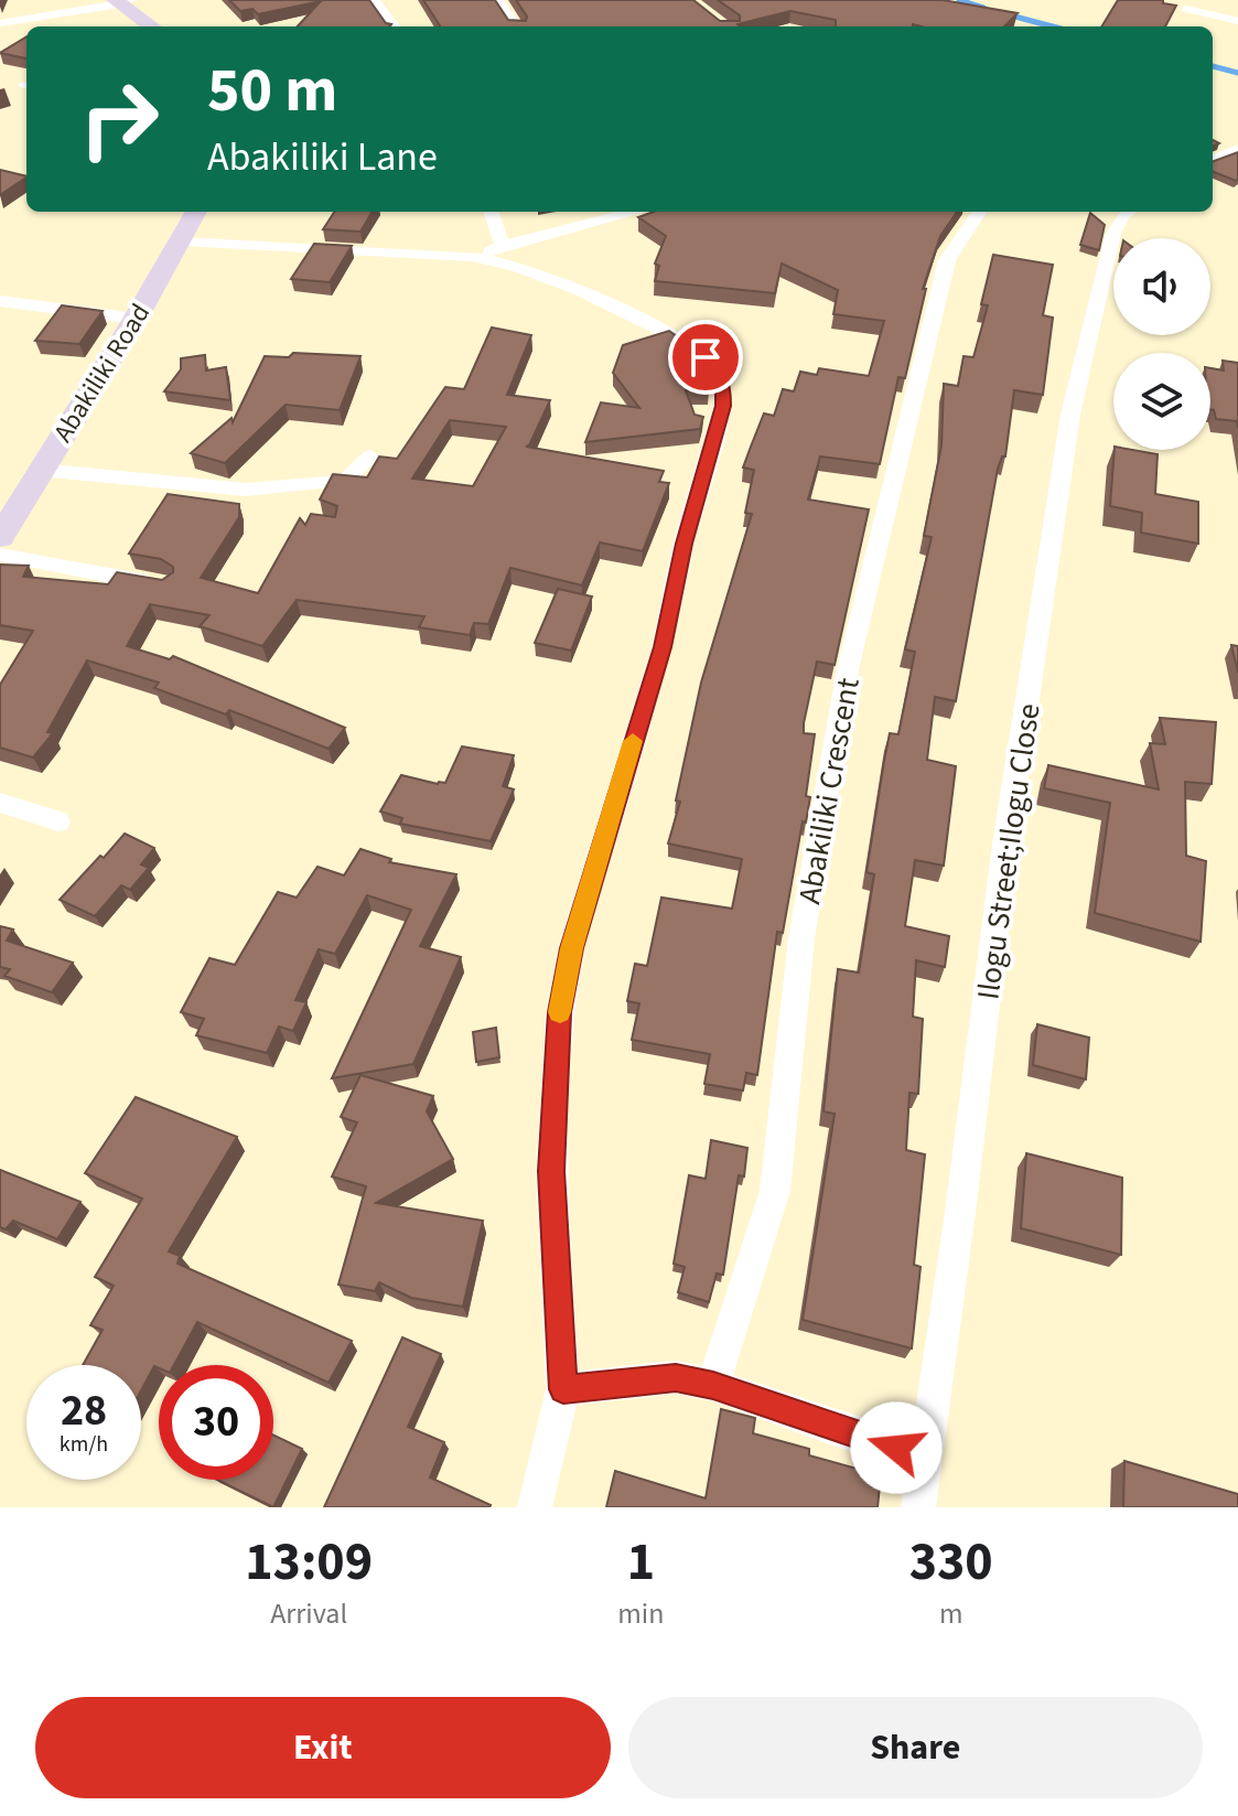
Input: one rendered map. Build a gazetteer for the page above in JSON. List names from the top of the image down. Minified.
{"streets":{"main road":["Abakiliki Road"],"street":["Abakiliki Crescent","Ilogu Street;Ilogu Close"]},"page":{"turn":["50 m","Abakiliki Lane"],"speed":"28 km/h","limit":"30","eta":["13:09","Arrival","1","min","330","m"],"buttons":["Exit","Share"]}}
